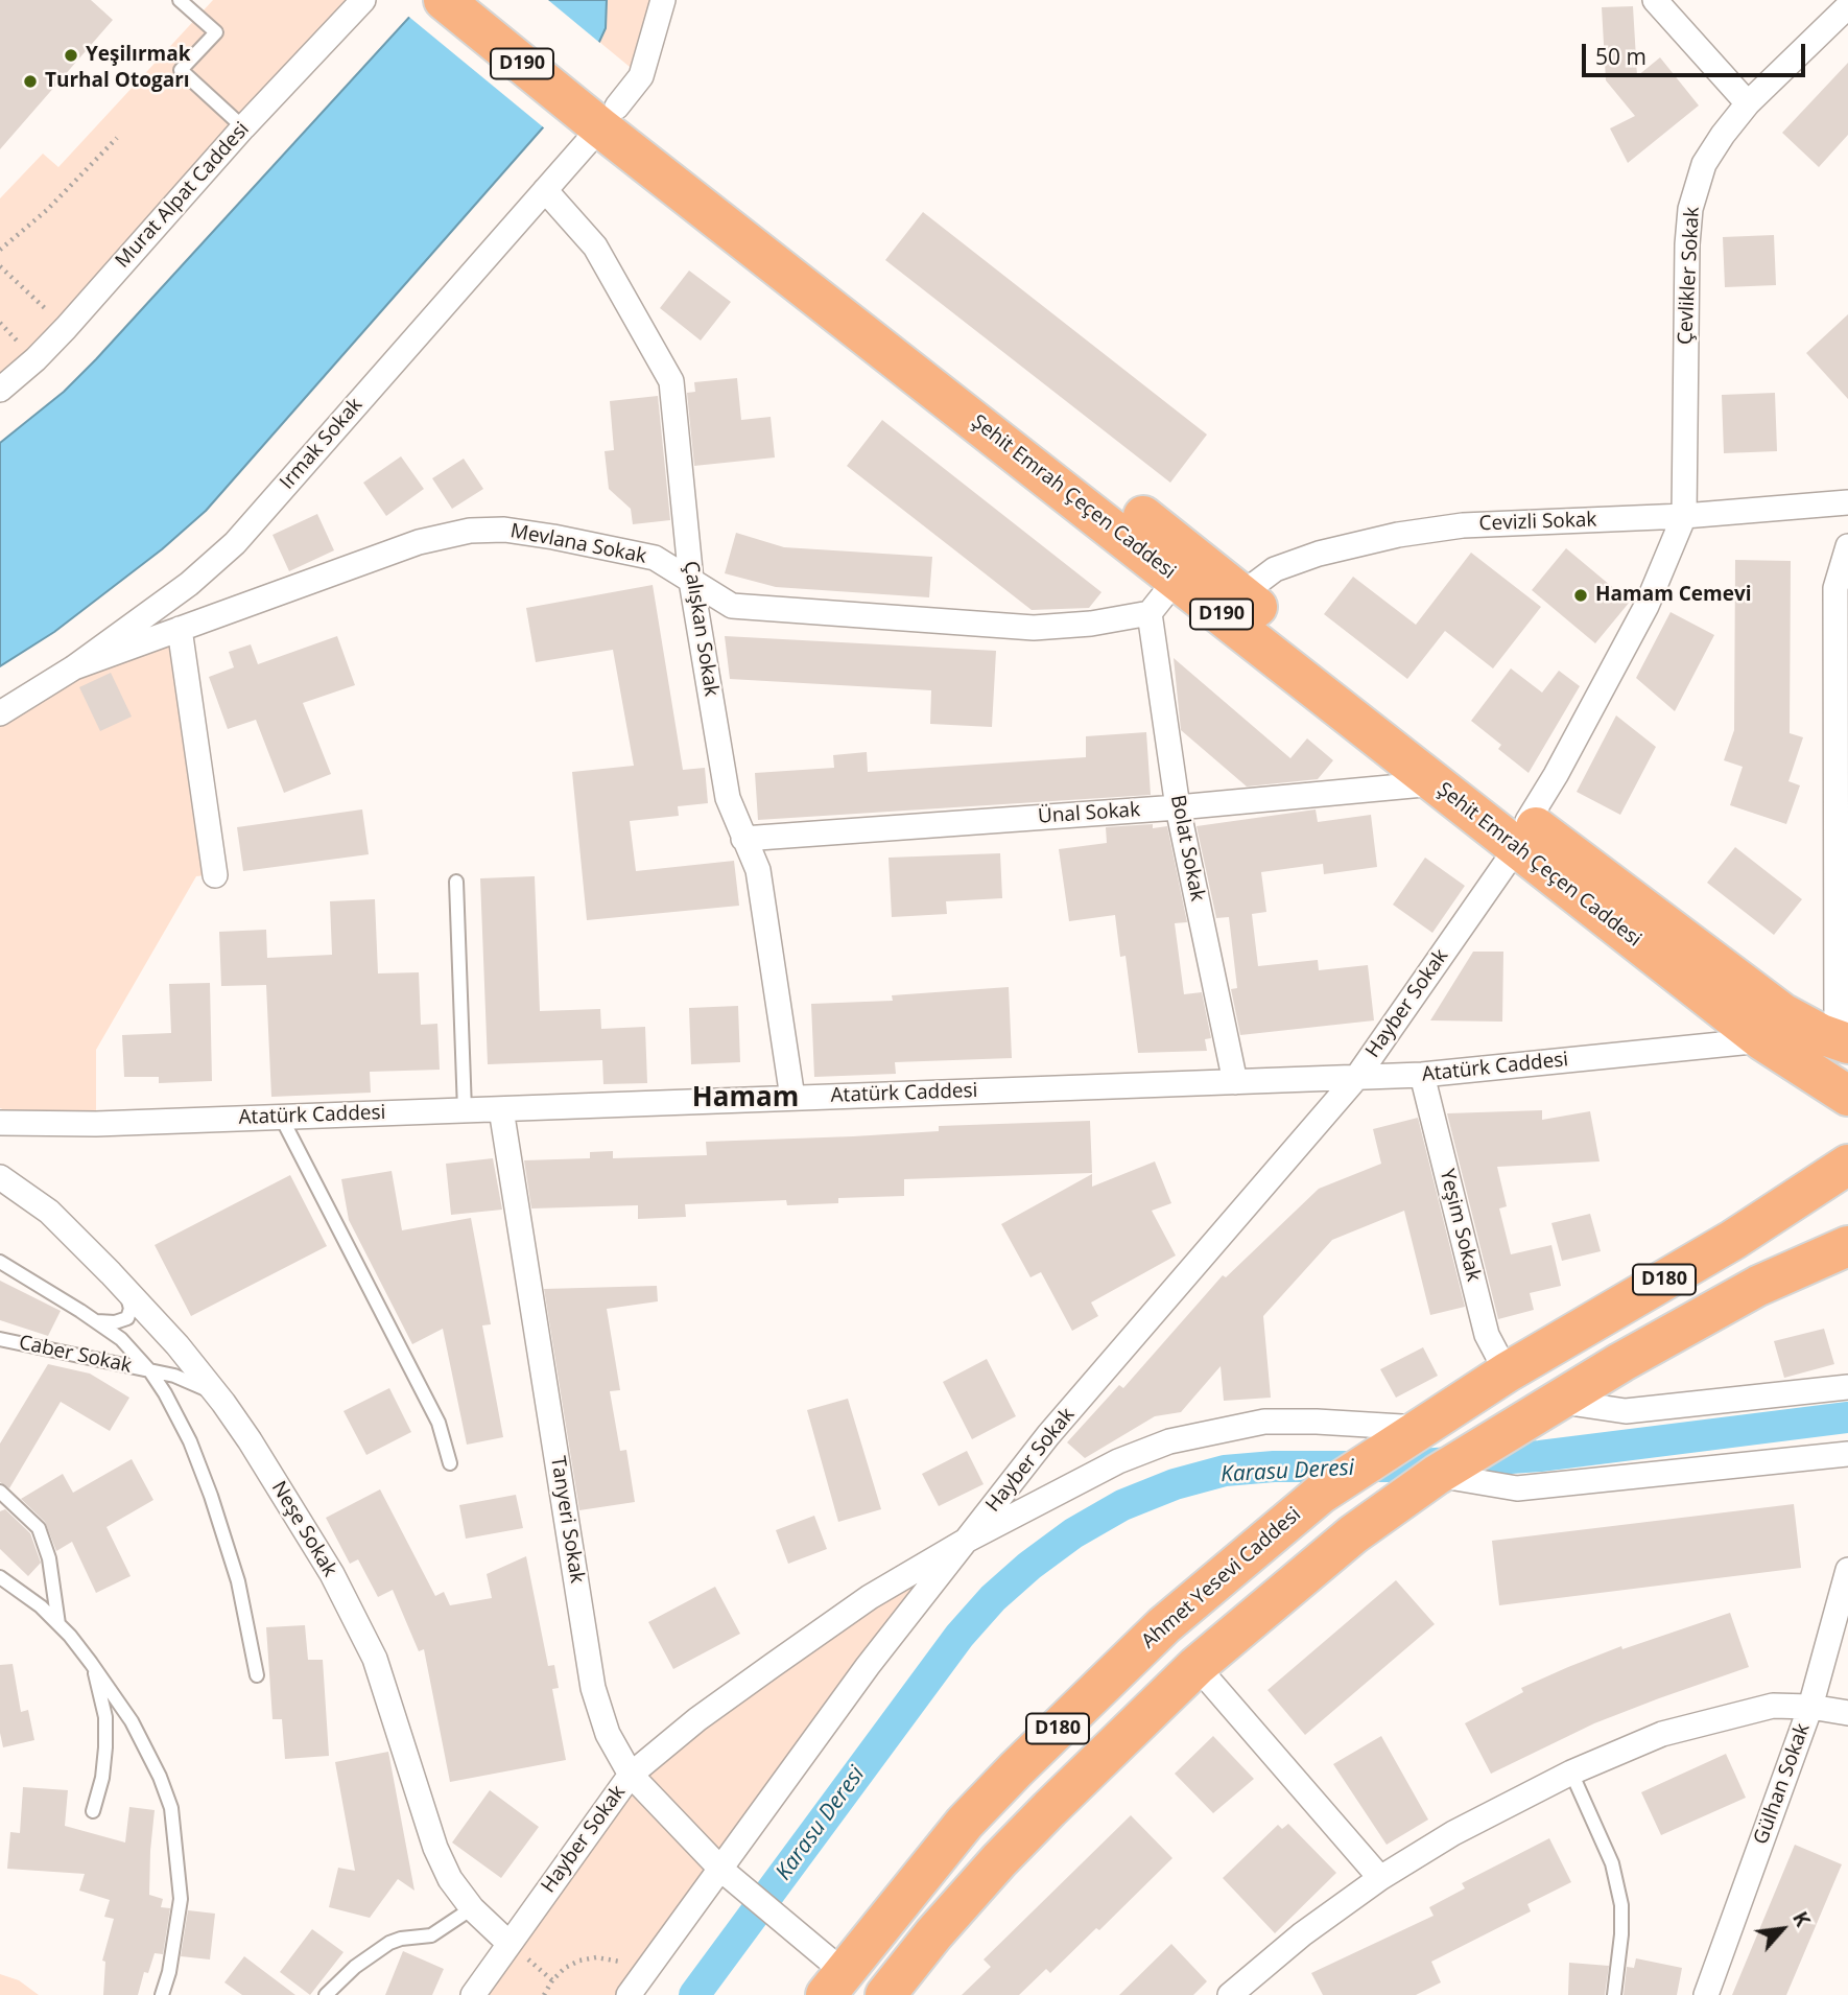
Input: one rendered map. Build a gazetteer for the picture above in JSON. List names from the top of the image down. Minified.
{"streets":{"highway":["D190","Şehit Emrah Çeçen Caddesi","D180","Ahmet Yesevi Caddesi"],"street":["Murat Alpat Caddesi","Çevlikler Sokak","Irmak Sokak","Cevizli Sokak","Mevlana Sokak","Çalışkan Sokak","Ünal Sokak","Bolat Sokak","Hayber Sokak","Atatürk Caddesi","Yeşim Sokak","Tanyeri Sokak","Neşe Sokak","Gülhan Sokak"],"lane":["Caber Sokak"]},"crossings":[["Çevlikler Sokak","Cevizli Sokak"],["Çevlikler Sokak","Hayber Sokak"],["Irmak Sokak","Şehit Emrah Çeçen Caddesi"],["Irmak Sokak","Mevlana Sokak"],["Irmak Sokak","Çalışkan Sokak"],["Şehit Emrah Çeçen Caddesi","Cevizli Sokak"],["Şehit Emrah Çeçen Caddesi","Ünal Sokak"],["Şehit Emrah Çeçen Caddesi","Hayber Sokak"],["Şehit Emrah Çeçen Caddesi","Atatürk Caddesi"],["Cevizli Sokak","Hayber Sokak"],["Mevlana Sokak","Çalışkan Sokak"],["Mevlana Sokak","Bolat Sokak"],["Çalışkan Sokak","Ünal Sokak"],["Çalışkan Sokak","Atatürk Caddesi"],["Ünal Sokak","Bolat Sokak"],["Bolat Sokak","Atatürk Caddesi"],["Hayber Sokak","Atatürk Caddesi"],["Hayber Sokak","Tanyeri Sokak"],["Hayber Sokak","Neşe Sokak"],["Atatürk Caddesi","Yeşim Sokak"],["Atatürk Caddesi","Tanyeri Sokak"],["Yeşim Sokak","Ahmet Yesevi Caddesi"],["Caber Sokak","Neşe Sokak"],["Tanyeri Sokak","Ahmet Yesevi Caddesi"]],"districts":["Hamam"],"water":["Karasu Deresi"],"places":["Yeşilırmak","Turhal Otogarı","Hamam Cemevi"],"scale_bar":"50 m","north":"top right"}
